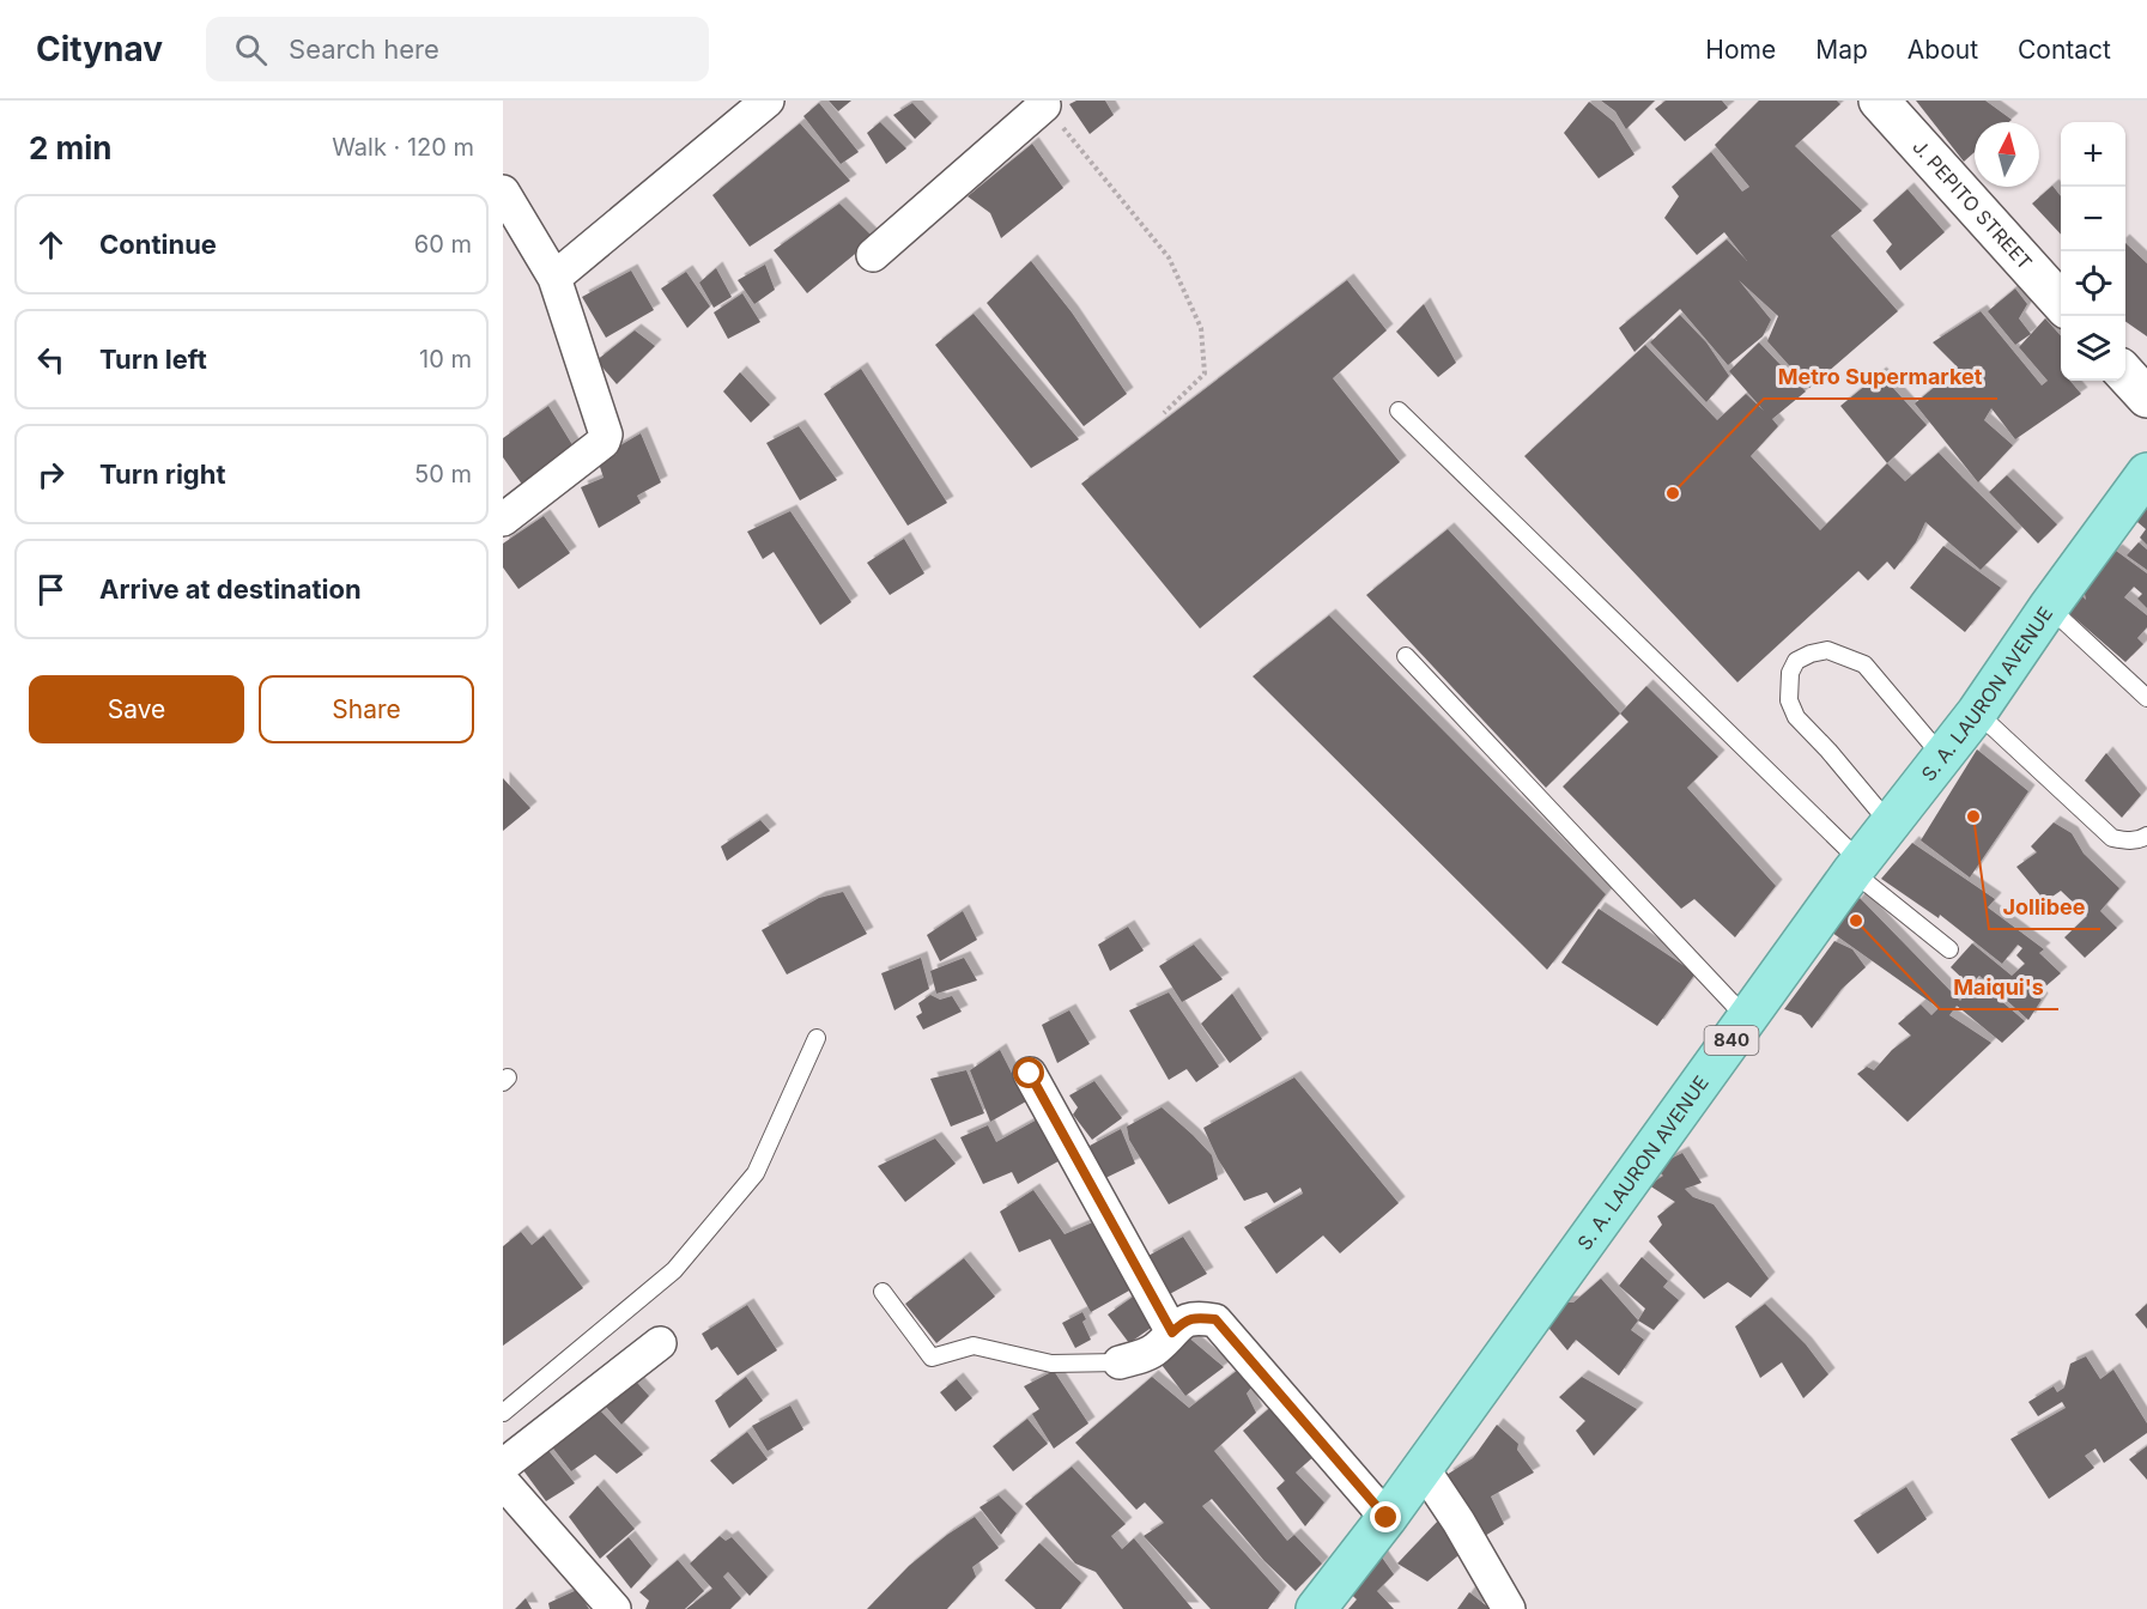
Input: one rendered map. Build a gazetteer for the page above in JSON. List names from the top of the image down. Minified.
{"streets":{"highway":["S. A. LAURON AVENUE","840"],"street":["J. PEPITO STREET"]},"places":["Metro Supermarket","Jollibee","Maiqui's"],"north":"top","page":{"header":"Citynav","search":"Search here","nav":["Home","Map","About","Contact"],"heading":["2 min","Walk · 120 m"],"map_buttons":["+","−"],"list":[["Continue","60 m"],["Turn left","10 m"],["Turn right","50 m"],"Arrive at destination"],"buttons":["Save","Share"]}}
